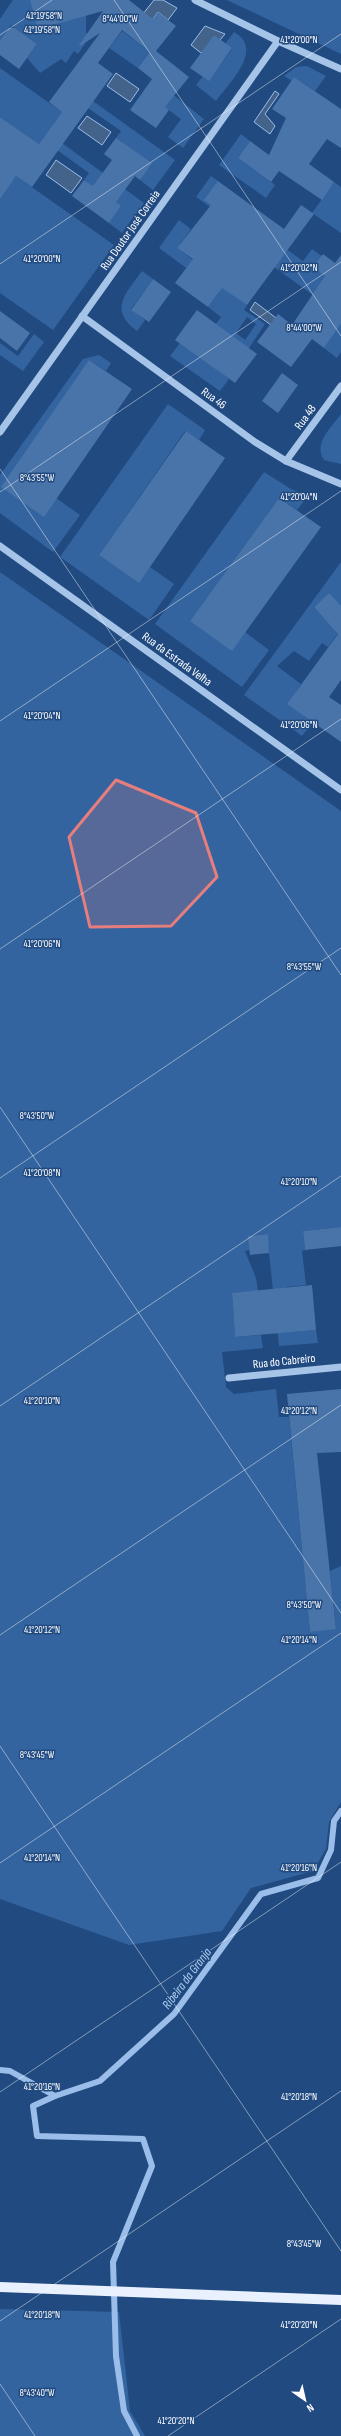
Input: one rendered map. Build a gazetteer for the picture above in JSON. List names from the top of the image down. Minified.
{"streets":{"street":["Rua Doutor José Correia","Rua 46","Rua 48","Rua da Estrada Velha","Rua do Cabreiro"]},"crossings":[["Rua Doutor José Correia","Rua 46"],["Rua 46","Rua 48"]],"water":["Ribeira da Granja"],"north":"bottom right","coordinates":["41°19'58\"N","8°44'00\"W","41°20'00\"N","41°20'02\"N","8°43'55\"W","41°20'04\"N","41°20'06\"N","8°43'50\"W","41°20'08\"N","41°20'10\"N","41°20'12\"N","41°20'14\"N","8°43'45\"W","41°20'16\"N","41°20'18\"N","41°20'20\"N","8°43'40\"W"]}
